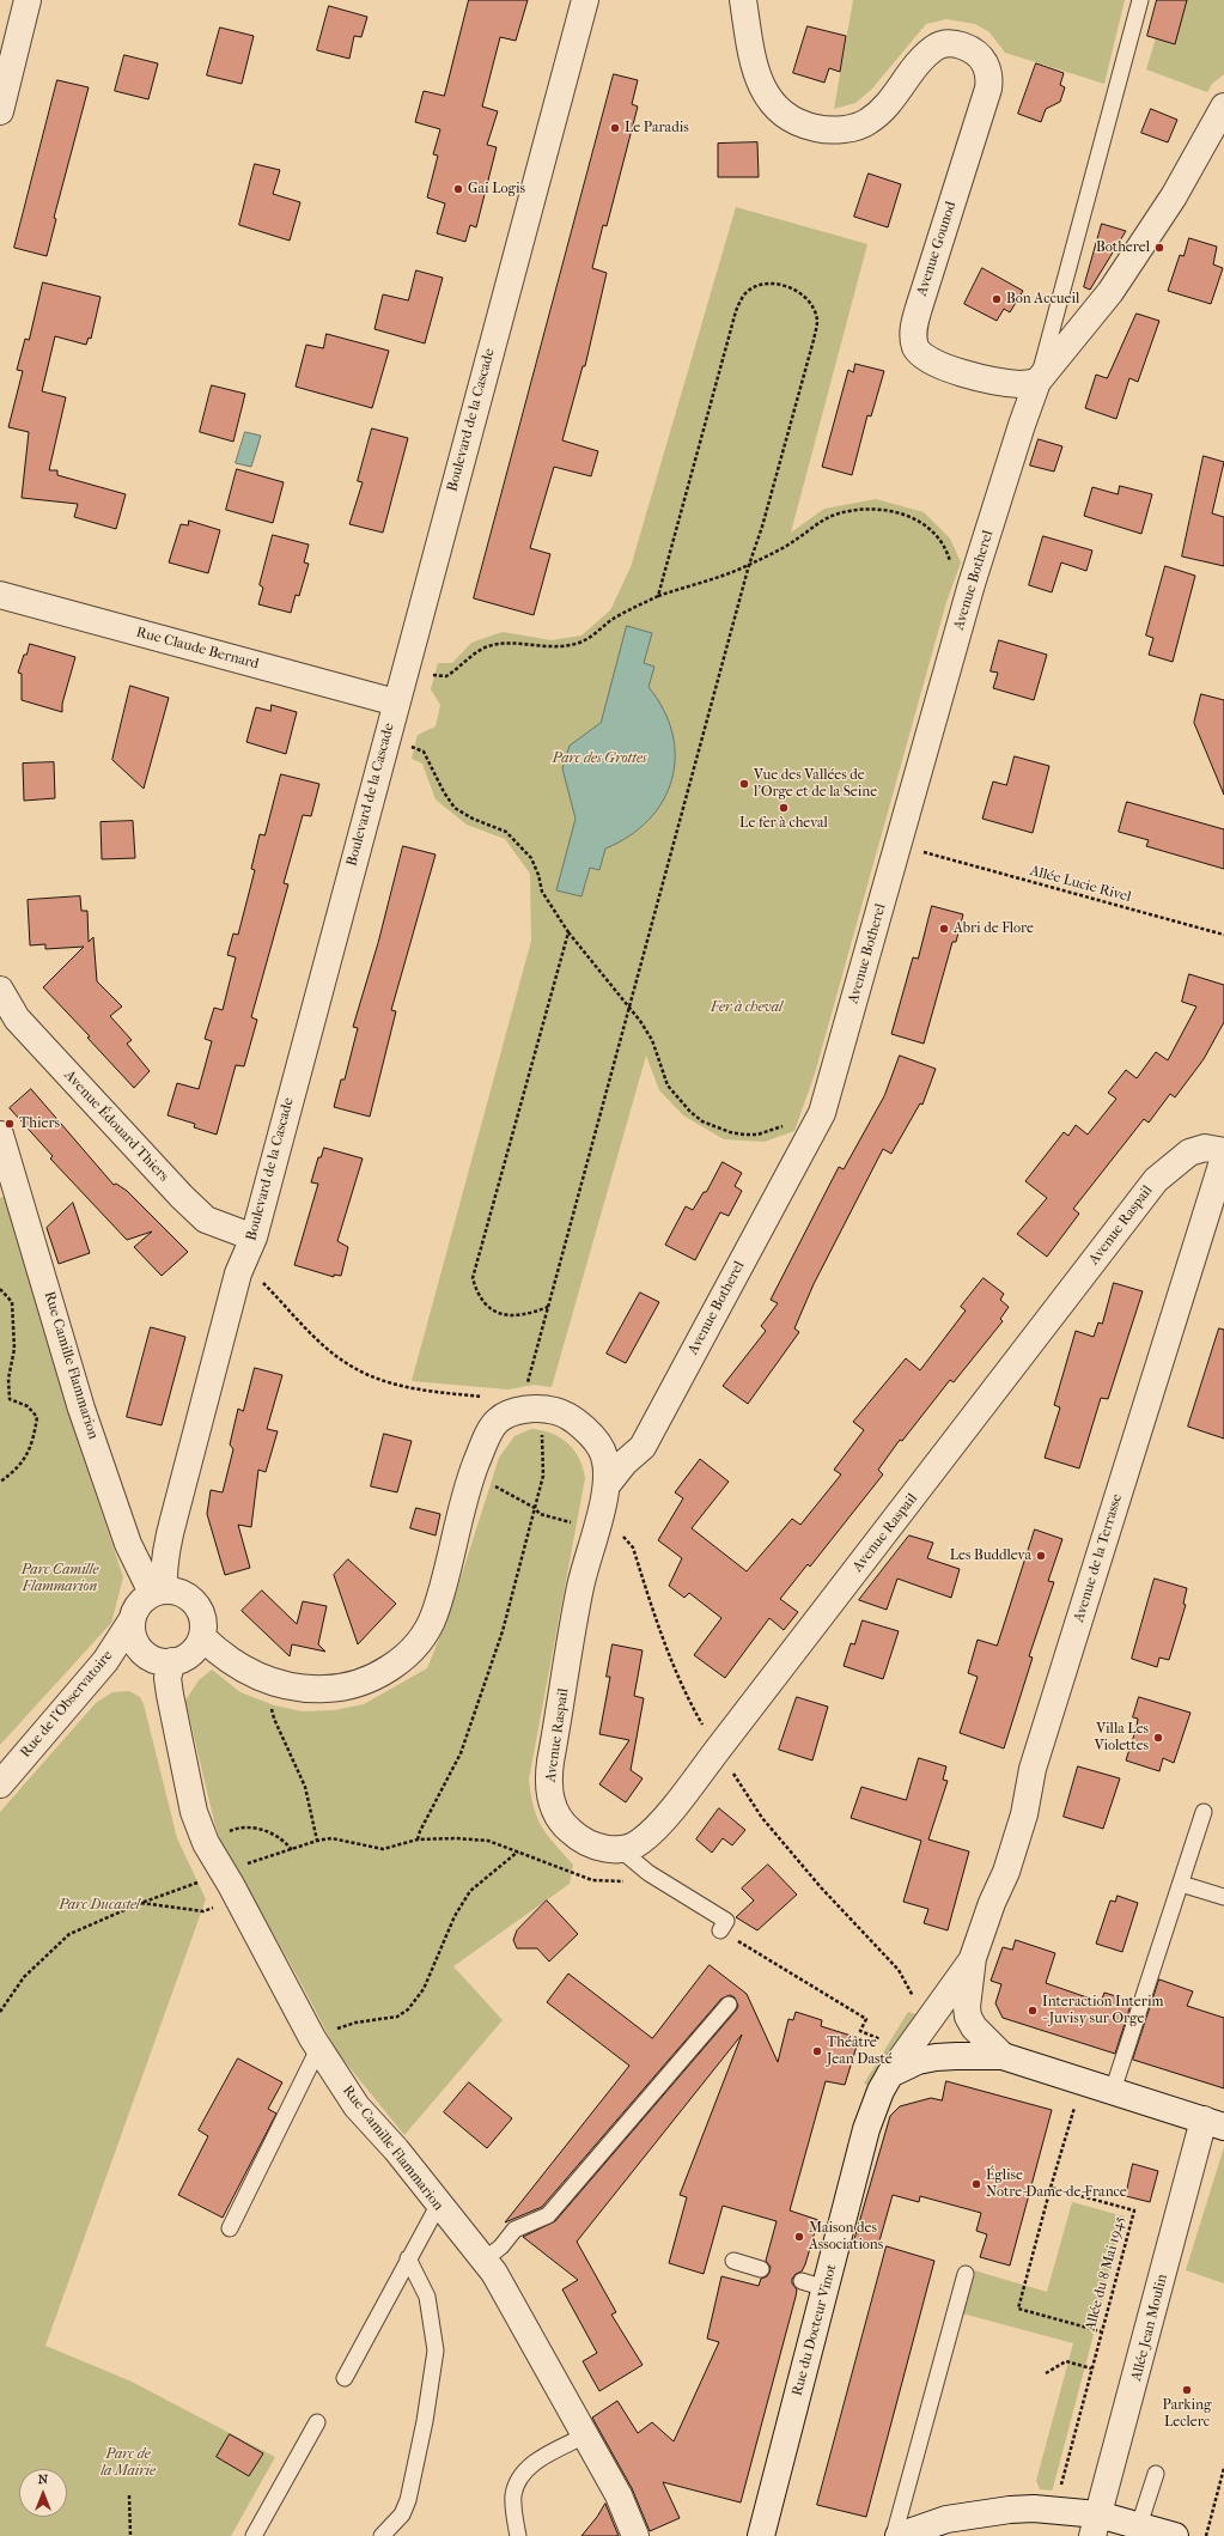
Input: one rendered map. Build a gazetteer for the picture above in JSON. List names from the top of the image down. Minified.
{"streets":{"street":["Avenue Gounod","Boulevard de la Cascade","Avenue Botherel","Rue Claude Bernard","Avenue Édouard Thiers","Avenue Raspail","Rue Camille Flammarion","Avenue de la Terrasse","Rue de l'Observatoire","Allée Jean Moulin","Rue du Docteur Vinot"],"path":["Allée Lucie Rivel","Allée du 8 Mai 1945"]},"crossings":[["Avenue Gounod","Avenue Botherel"],["Boulevard de la Cascade","Rue Claude Bernard"],["Boulevard de la Cascade","Avenue Édouard Thiers"],["Boulevard de la Cascade","Avenue Raspail"],["Boulevard de la Cascade","Rue Camille Flammarion"],["Boulevard de la Cascade","Rue de l'Observatoire"],["Avenue Botherel","Avenue Raspail"],["Avenue Raspail","Rue Camille Flammarion"],["Avenue Raspail","Rue de l'Observatoire"],["Rue Camille Flammarion","Rue de l'Observatoire"],["Avenue de la Terrasse","Rue du Docteur Vinot"]],"parks":["Parc des Grottes","Fer à cheval","Parc Camille Flammarion","Parc Ducastel","Parc de la Mairie"],"places":["Le Paradis","Gai Logis","Botherel","Bon Accueil","Vue des Vallées de l'Orge et de la Seine","Le fer à cheval","Abri de Flore","Thiers","Les Buddleva","Villa Les Violettes","Interaction Interim - Juvisy sur Orge","Théâtre Jean Dasté","Église Notre-Dame-de-France","Maison des Associations","Parking Leclerc"],"north":"top"}
